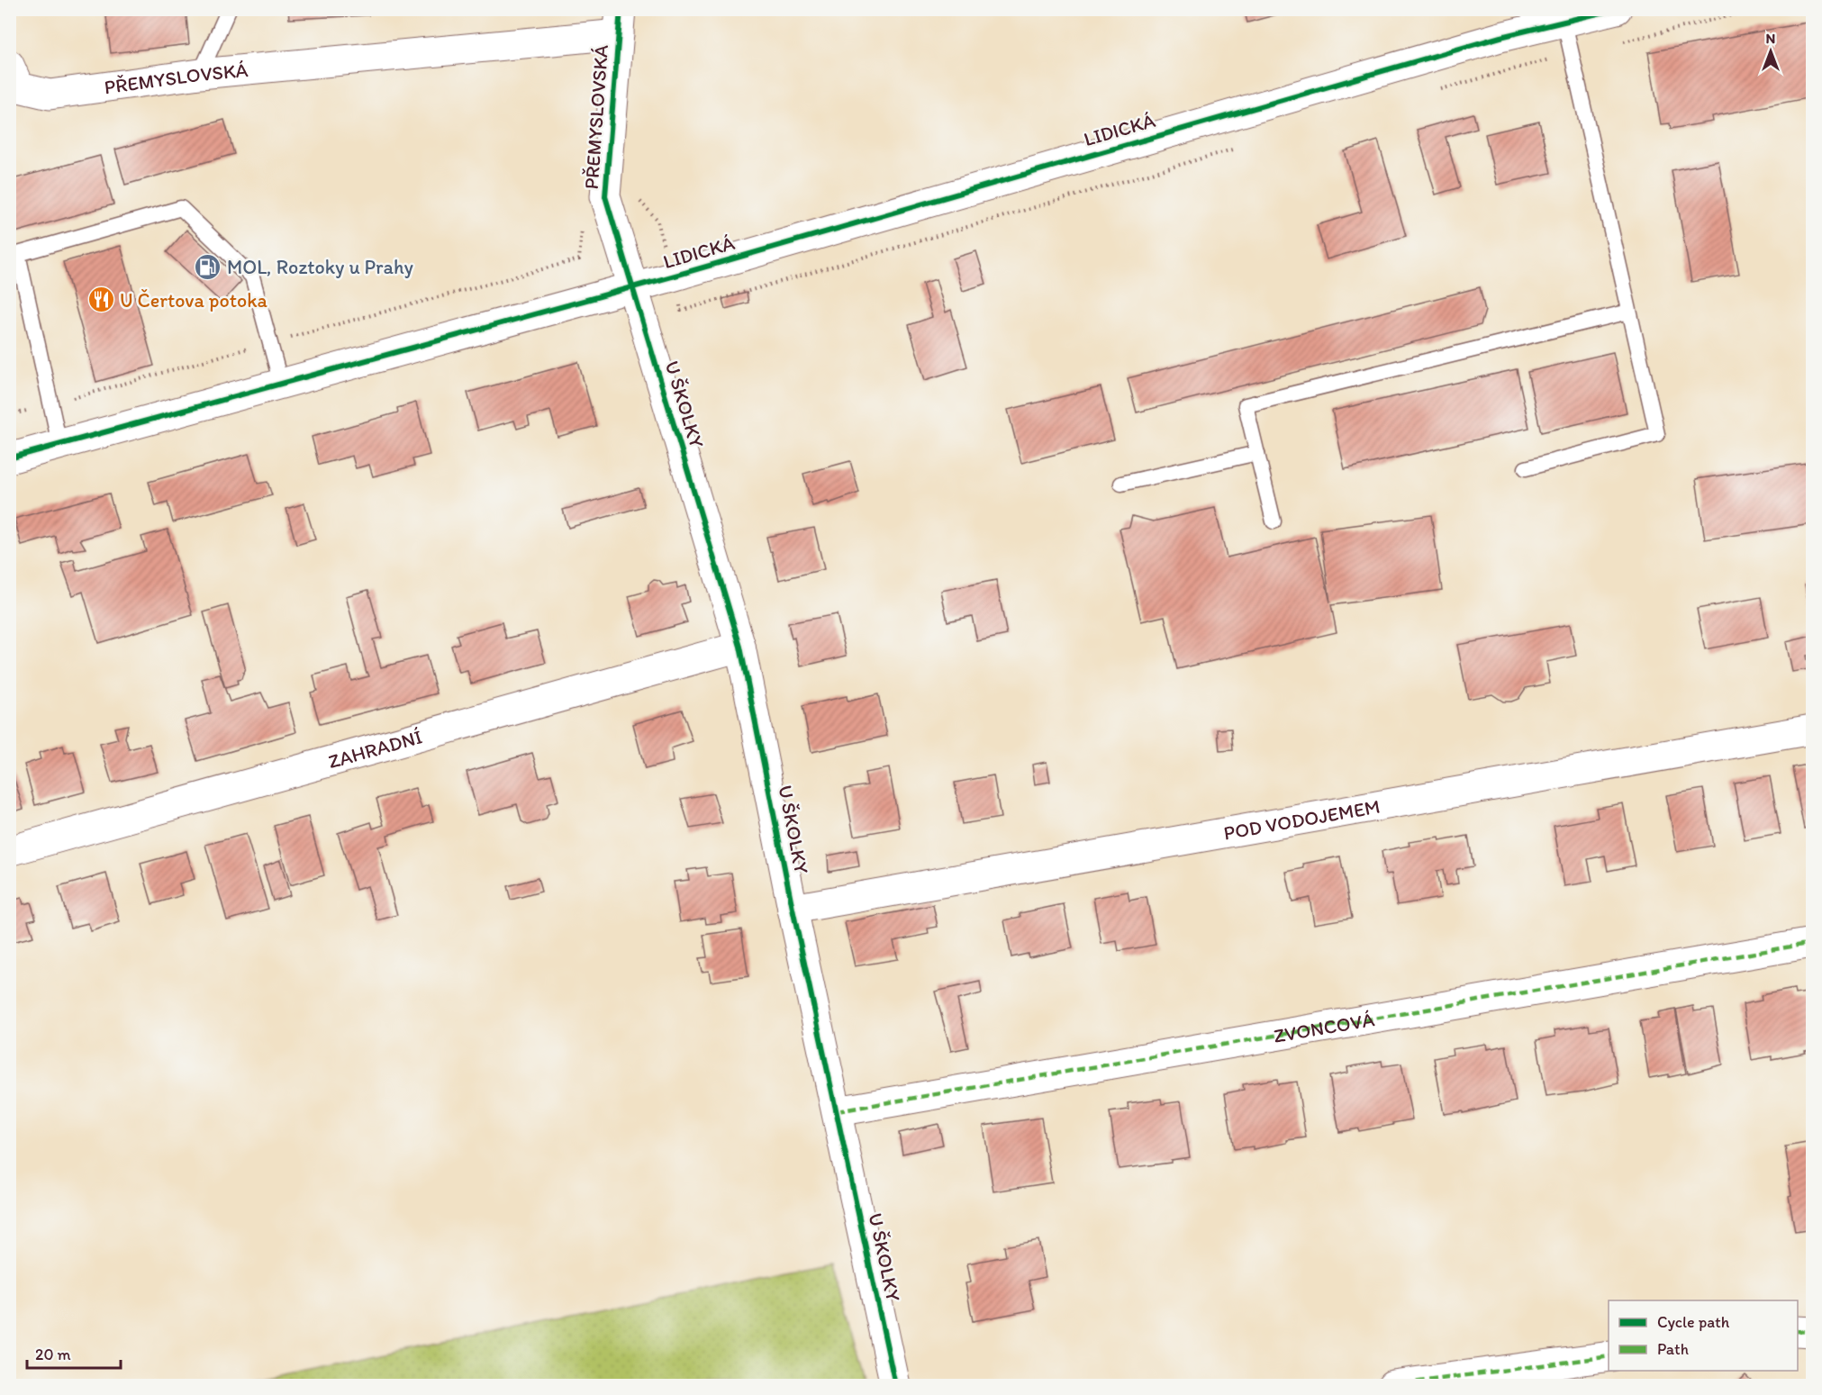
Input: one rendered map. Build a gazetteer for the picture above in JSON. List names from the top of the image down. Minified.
{"streets":{"street":["PŘEMYSLOVSKÁ","LIDICKÁ","U ŠKOLKY","ZAHRADNÍ","POD VODOJEMEM","ZVONCOVÁ"]},"crossings":[["PŘEMYSLOVSKÁ","LIDICKÁ"],["PŘEMYSLOVSKÁ","U ŠKOLKY"],["LIDICKÁ","U ŠKOLKY"],["U ŠKOLKY","ZAHRADNÍ"],["U ŠKOLKY","POD VODOJEMEM"],["U ŠKOLKY","ZVONCOVÁ"]],"places":{"fuel station":["MOL, Roztoky u Prahy"],"restaurant":["U Čertova potoka"]},"legend":["Cycle path","Path"],"scale_bar":"20 m","north":"top"}
